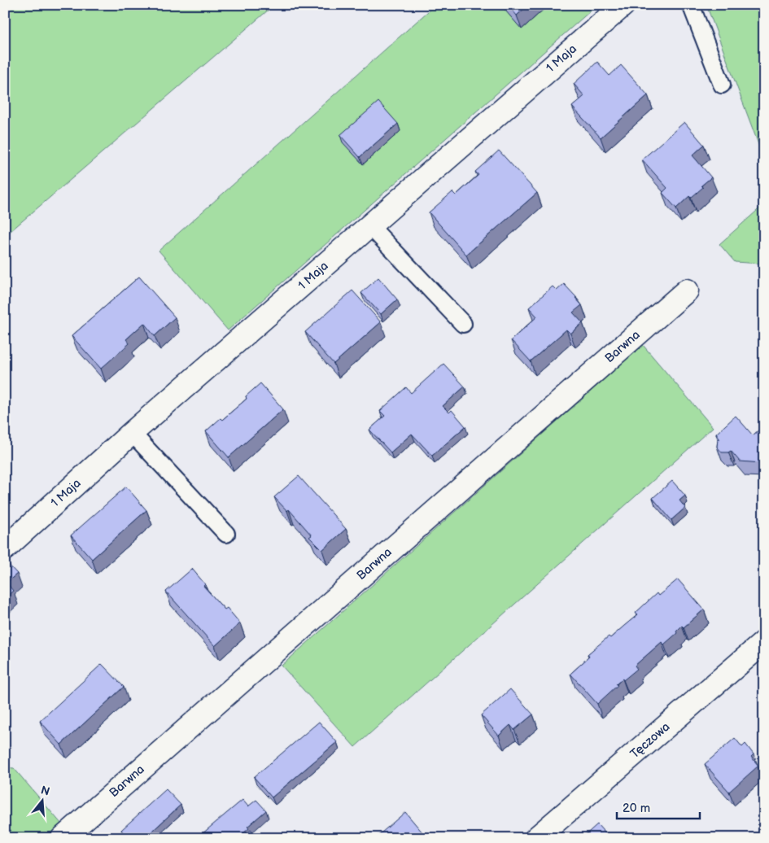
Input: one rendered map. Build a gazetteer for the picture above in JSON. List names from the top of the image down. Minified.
{"streets":{"street":["1 Maja","Barwna","Tęczowa"]},"scale_bar":"20 m","north":"top"}
